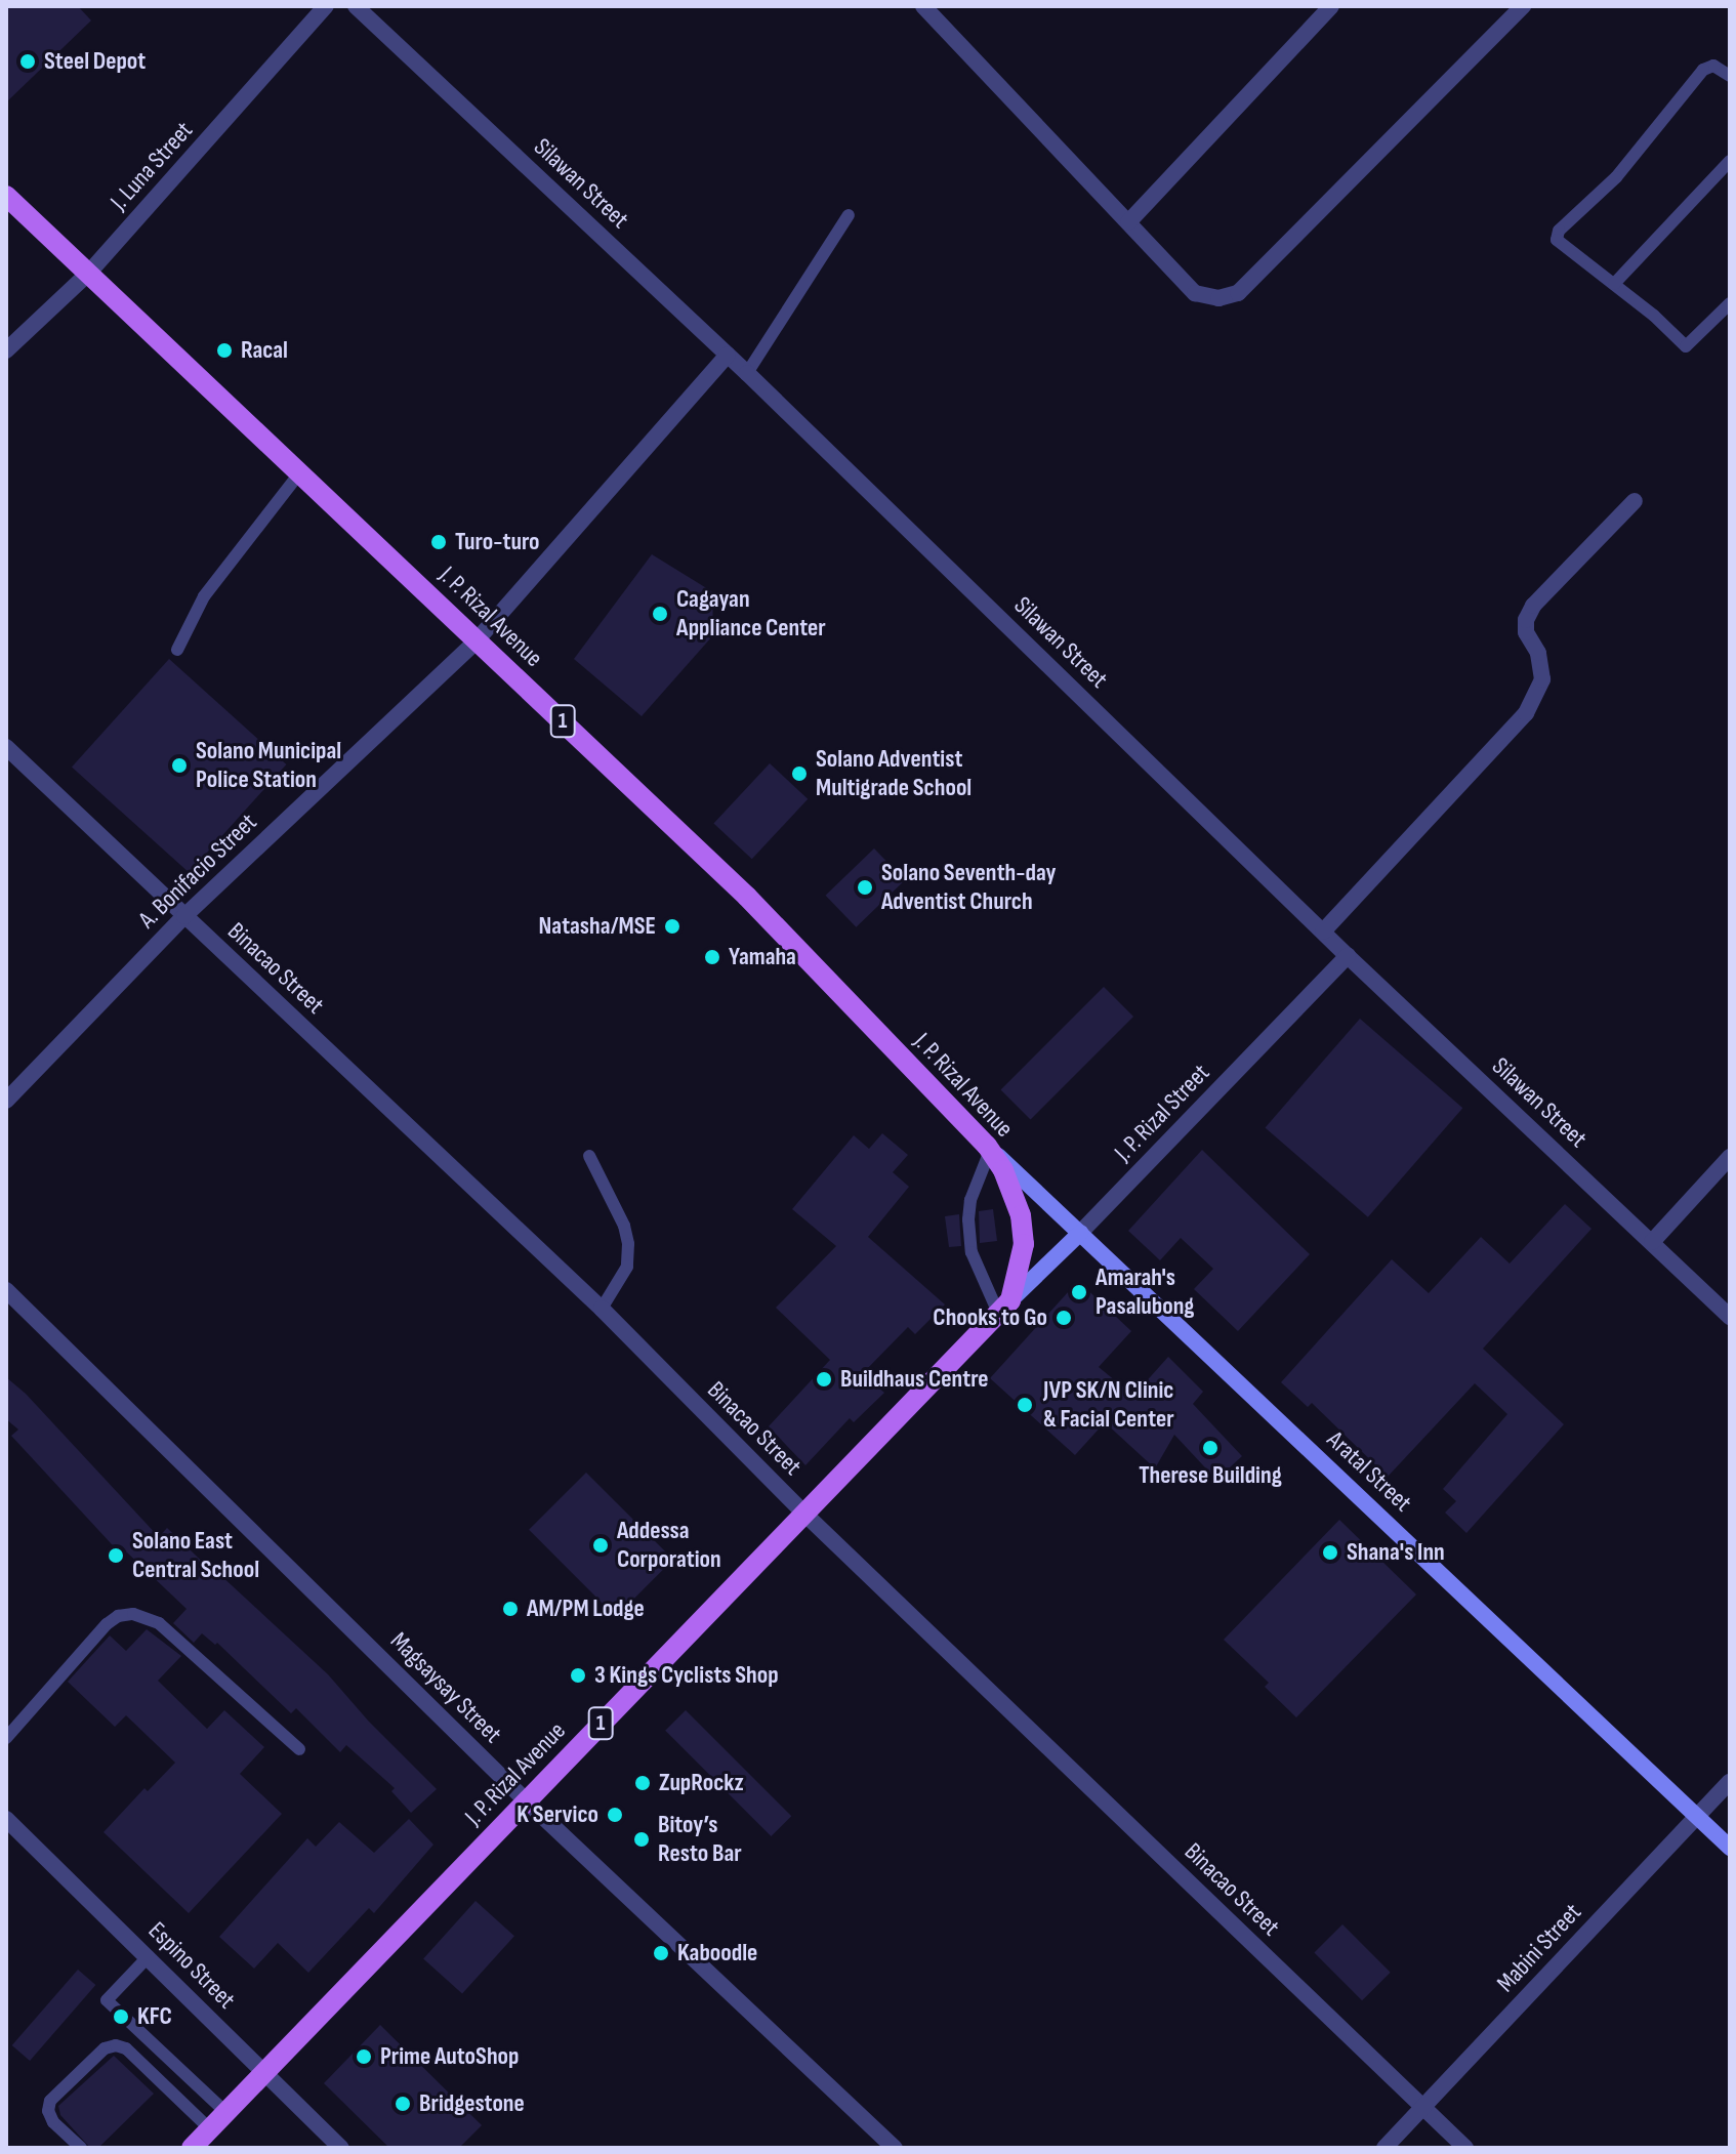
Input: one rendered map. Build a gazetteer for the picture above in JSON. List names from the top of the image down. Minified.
{"streets":{"main road":["J. P. Rizal Avenue","1"],"street":["J. Luna Street","Silawan Street","A. Bonifacio Street","Binacao Street","J. P. Rizal Street","Aratal Street","Magsaysay Street","Mabini Street","Espino Street"]},"crossings":[["J. Luna Street","J. P. Rizal Avenue"],["Silawan Street","A. Bonifacio Street"],["Silawan Street","J. P. Rizal Street"],["J. P. Rizal Avenue","A. Bonifacio Street"],["J. P. Rizal Avenue","Binacao Street"],["J. P. Rizal Avenue","J. P. Rizal Street"],["J. P. Rizal Avenue","Aratal Street"],["J. P. Rizal Avenue","Magsaysay Street"],["J. P. Rizal Avenue","Espino Street"],["A. Bonifacio Street","Binacao Street"],["Binacao Street","Mabini Street"],["J. P. Rizal Street","Aratal Street"],["Aratal Street","Mabini Street"]],"places":["Steel Depot","Racal","Turo-turo","Cagayan Appliance Center","Solano Municipal Police Station","Solano Adventist Multigrade School","Solano Seventh-day Adventist Church","Natasha/MSE","Yamaha","Amarah's Pasalubong","Chooks to Go","Buildhaus Centre","JVP SK/N Clinic & Facial Center","Therese Building","Addessa Corporation","Shana's Inn","Solano East Central School","AM/PM Lodge","3 Kings Cyclists Shop","ZupRockz","K Servico","Bitoy’s Resto Bar","Kaboodle","KFC","Prime AutoShop","Bridgestone"]}
